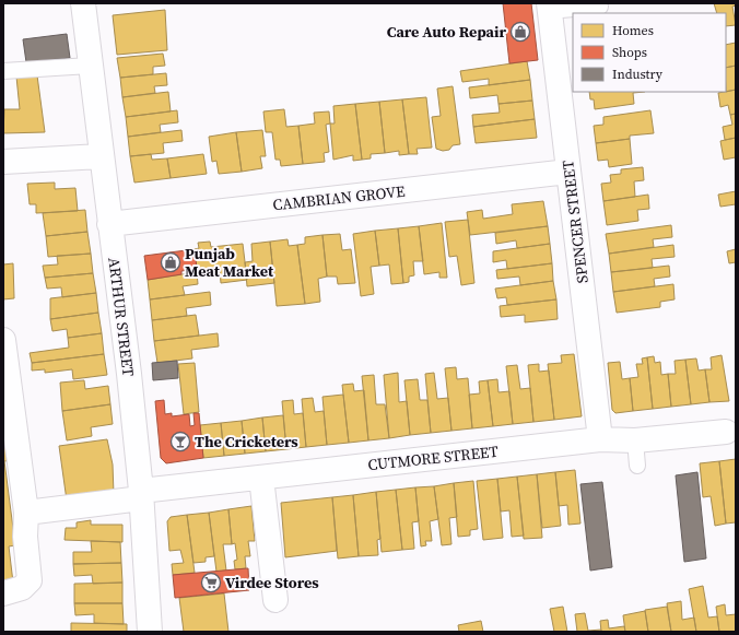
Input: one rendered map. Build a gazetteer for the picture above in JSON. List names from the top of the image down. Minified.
{"streets":{"street":["CAMBRIAN GROVE","SPENCER STREET","ARTHUR STREET","CUTMORE STREET"]},"crossings":[["CAMBRIAN GROVE","SPENCER STREET"],["CAMBRIAN GROVE","ARTHUR STREET"],["SPENCER STREET","CUTMORE STREET"],["ARTHUR STREET","CUTMORE STREET"]],"places":{"shop":["Care Auto Repair","Punjab Meat Market"],"bar":["The Cricketers"],"supermarket":["Virdee Stores"]},"legend":["Homes","Shops","Industry"]}
